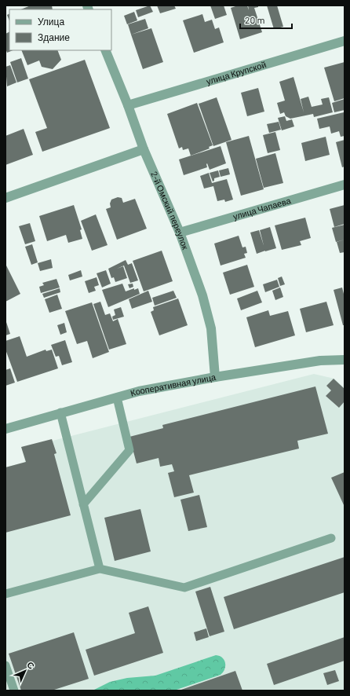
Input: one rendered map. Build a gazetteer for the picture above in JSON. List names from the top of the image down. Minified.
{"streets":{"street":["улица Крупской","улица Чапаева","2-й Омский переулок","Кооперативная улица"]},"crossings":[["улица Крупской","2-й Омский переулок"],["улица Чапаева","2-й Омский переулок"],["2-й Омский переулок","Кооперативная улица"]],"legend":["Улица","Здание"],"scale_bar":"20 m","north":"top right"}
